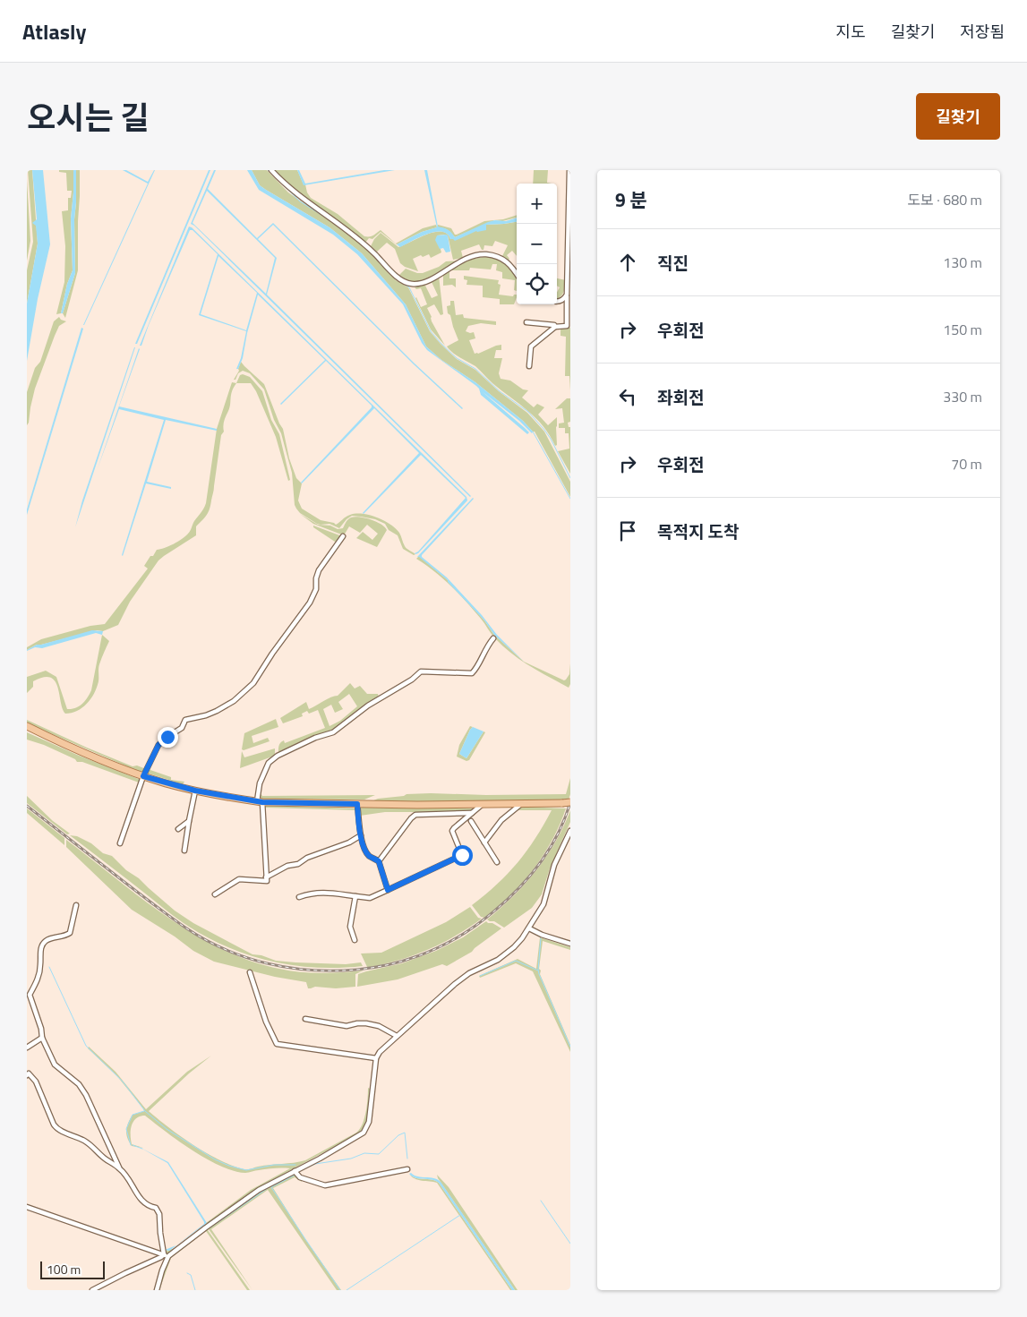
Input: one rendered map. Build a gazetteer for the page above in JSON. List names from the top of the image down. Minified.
{"scale_bar":"100 m","page":{"header":"Atlasly","nav":["지도","길찾기","저장됨"],"title":"오시는 길","buttons":"길찾기","heading":["9 분","도보 · 680 m"],"map_buttons":["+","−"],"list":[["직진","130 m"],["우회전","150 m"],["좌회전","330 m"],["우회전","70 m"],"목적지 도착"],"scale":"100 m"}}
